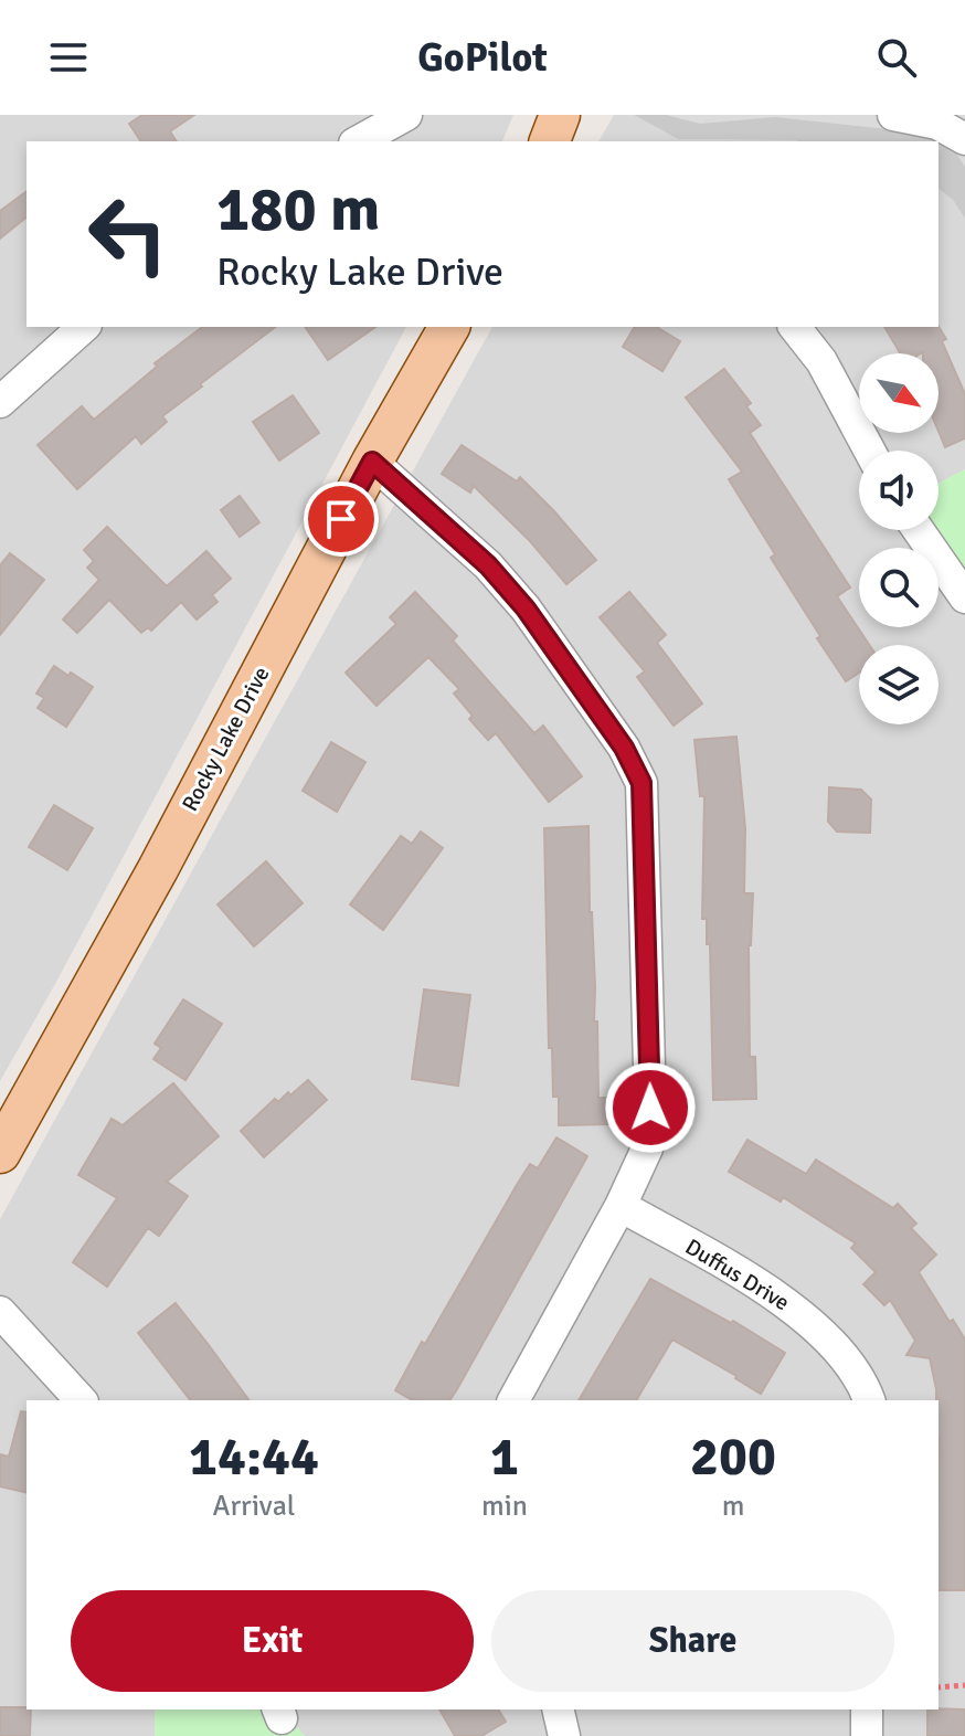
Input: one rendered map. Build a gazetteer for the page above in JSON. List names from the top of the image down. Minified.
{"streets":{"main road":["Rocky Lake Drive"],"street":["Duffus Drive"]},"north":"bottom right","page":{"header":"GoPilot","turn":["180 m","Rocky Lake Drive"],"eta":["14:44","Arrival","1","min","200","m"],"buttons":["Exit","Share"]}}
